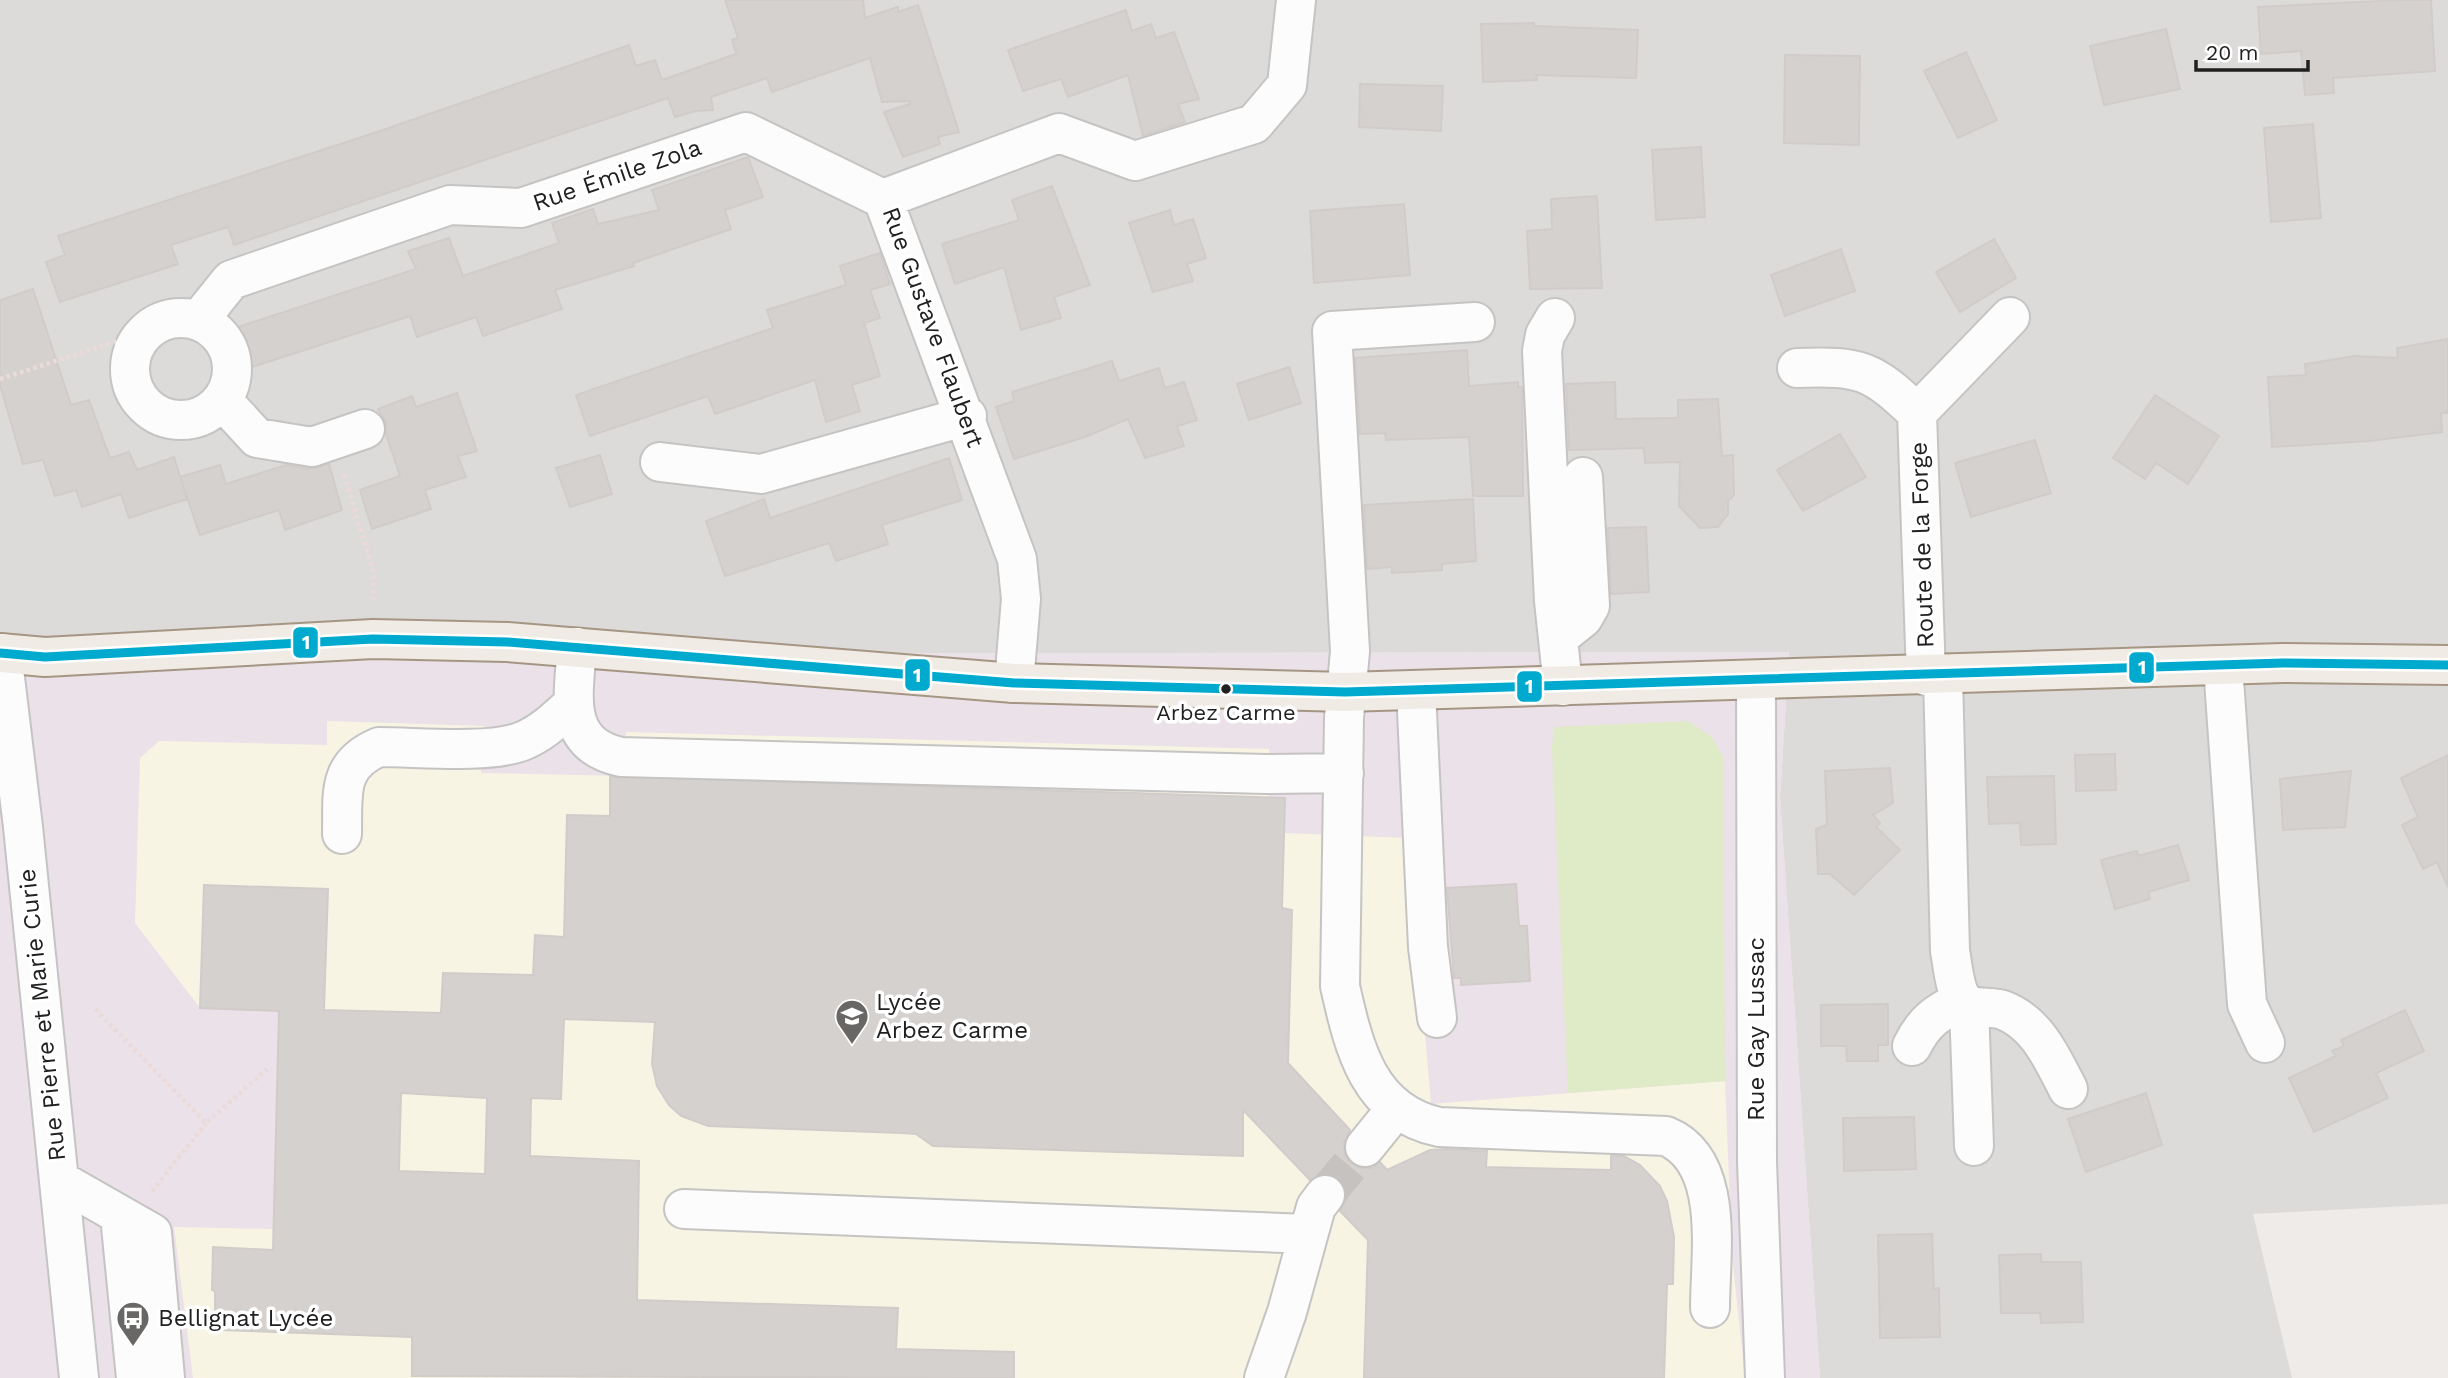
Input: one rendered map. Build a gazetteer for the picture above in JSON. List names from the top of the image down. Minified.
{"streets":{"main road":["Route de la Forge"],"street":["Rue Émile Zola","Rue Gustave Flaubert","Rue Pierre et Marie Curie","Rue Gay Lussac"]},"crossings":[["Rue Émile Zola","Rue Gustave Flaubert"],["Rue Gustave Flaubert","Route de la Forge"],["Route de la Forge","Rue Pierre et Marie Curie"],["Route de la Forge","Rue Gay Lussac"]],"places":{"other":["Arbez Carme"],"school or university":["Lycée Arbez Carme"],"bus stop":["Bellignat Lycée"]},"lines":["transit line 1"],"scale_bar":"20 m"}
